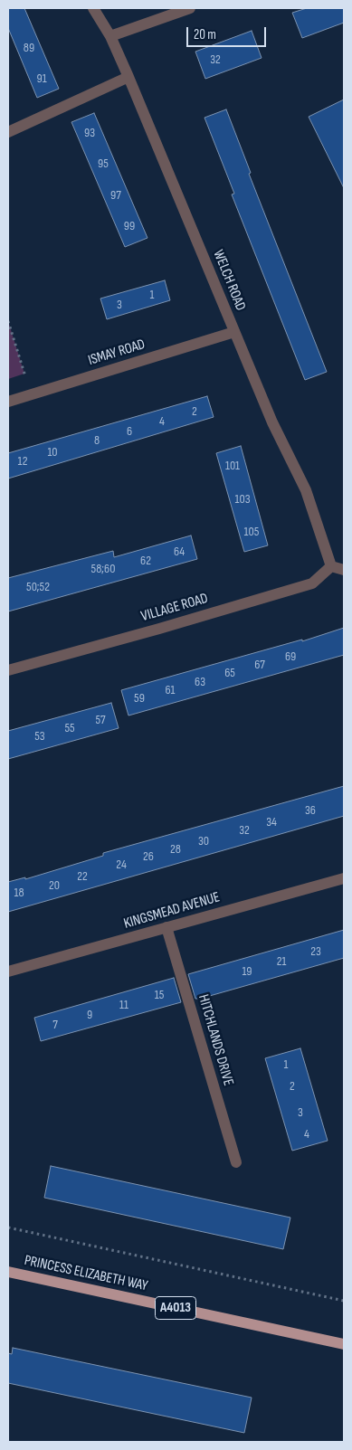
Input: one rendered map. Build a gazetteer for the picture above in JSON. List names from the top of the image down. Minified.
{"streets":{"main road":["PRINCESS ELIZABETH WAY","A4013"],"street":["WELCH ROAD","ISMAY ROAD","VILLAGE ROAD","KINGSMEAD AVENUE","HITCHLANDS DRIVE"]},"crossings":[["WELCH ROAD","ISMAY ROAD"],["WELCH ROAD","VILLAGE ROAD"],["KINGSMEAD AVENUE","HITCHLANDS DRIVE"]],"house_numbers":["89","32","91","93","95","97","99","1","3","2","4","6","8","10","12","101","103","105","64","62","58;60","50;52","69","67","65","63","61","59","57","55","53","36","34","32","30","28","26","24","22","20","18","23","21","19","15","11","9","7","1","2","3","4"],"scale_bar":"20 m"}
